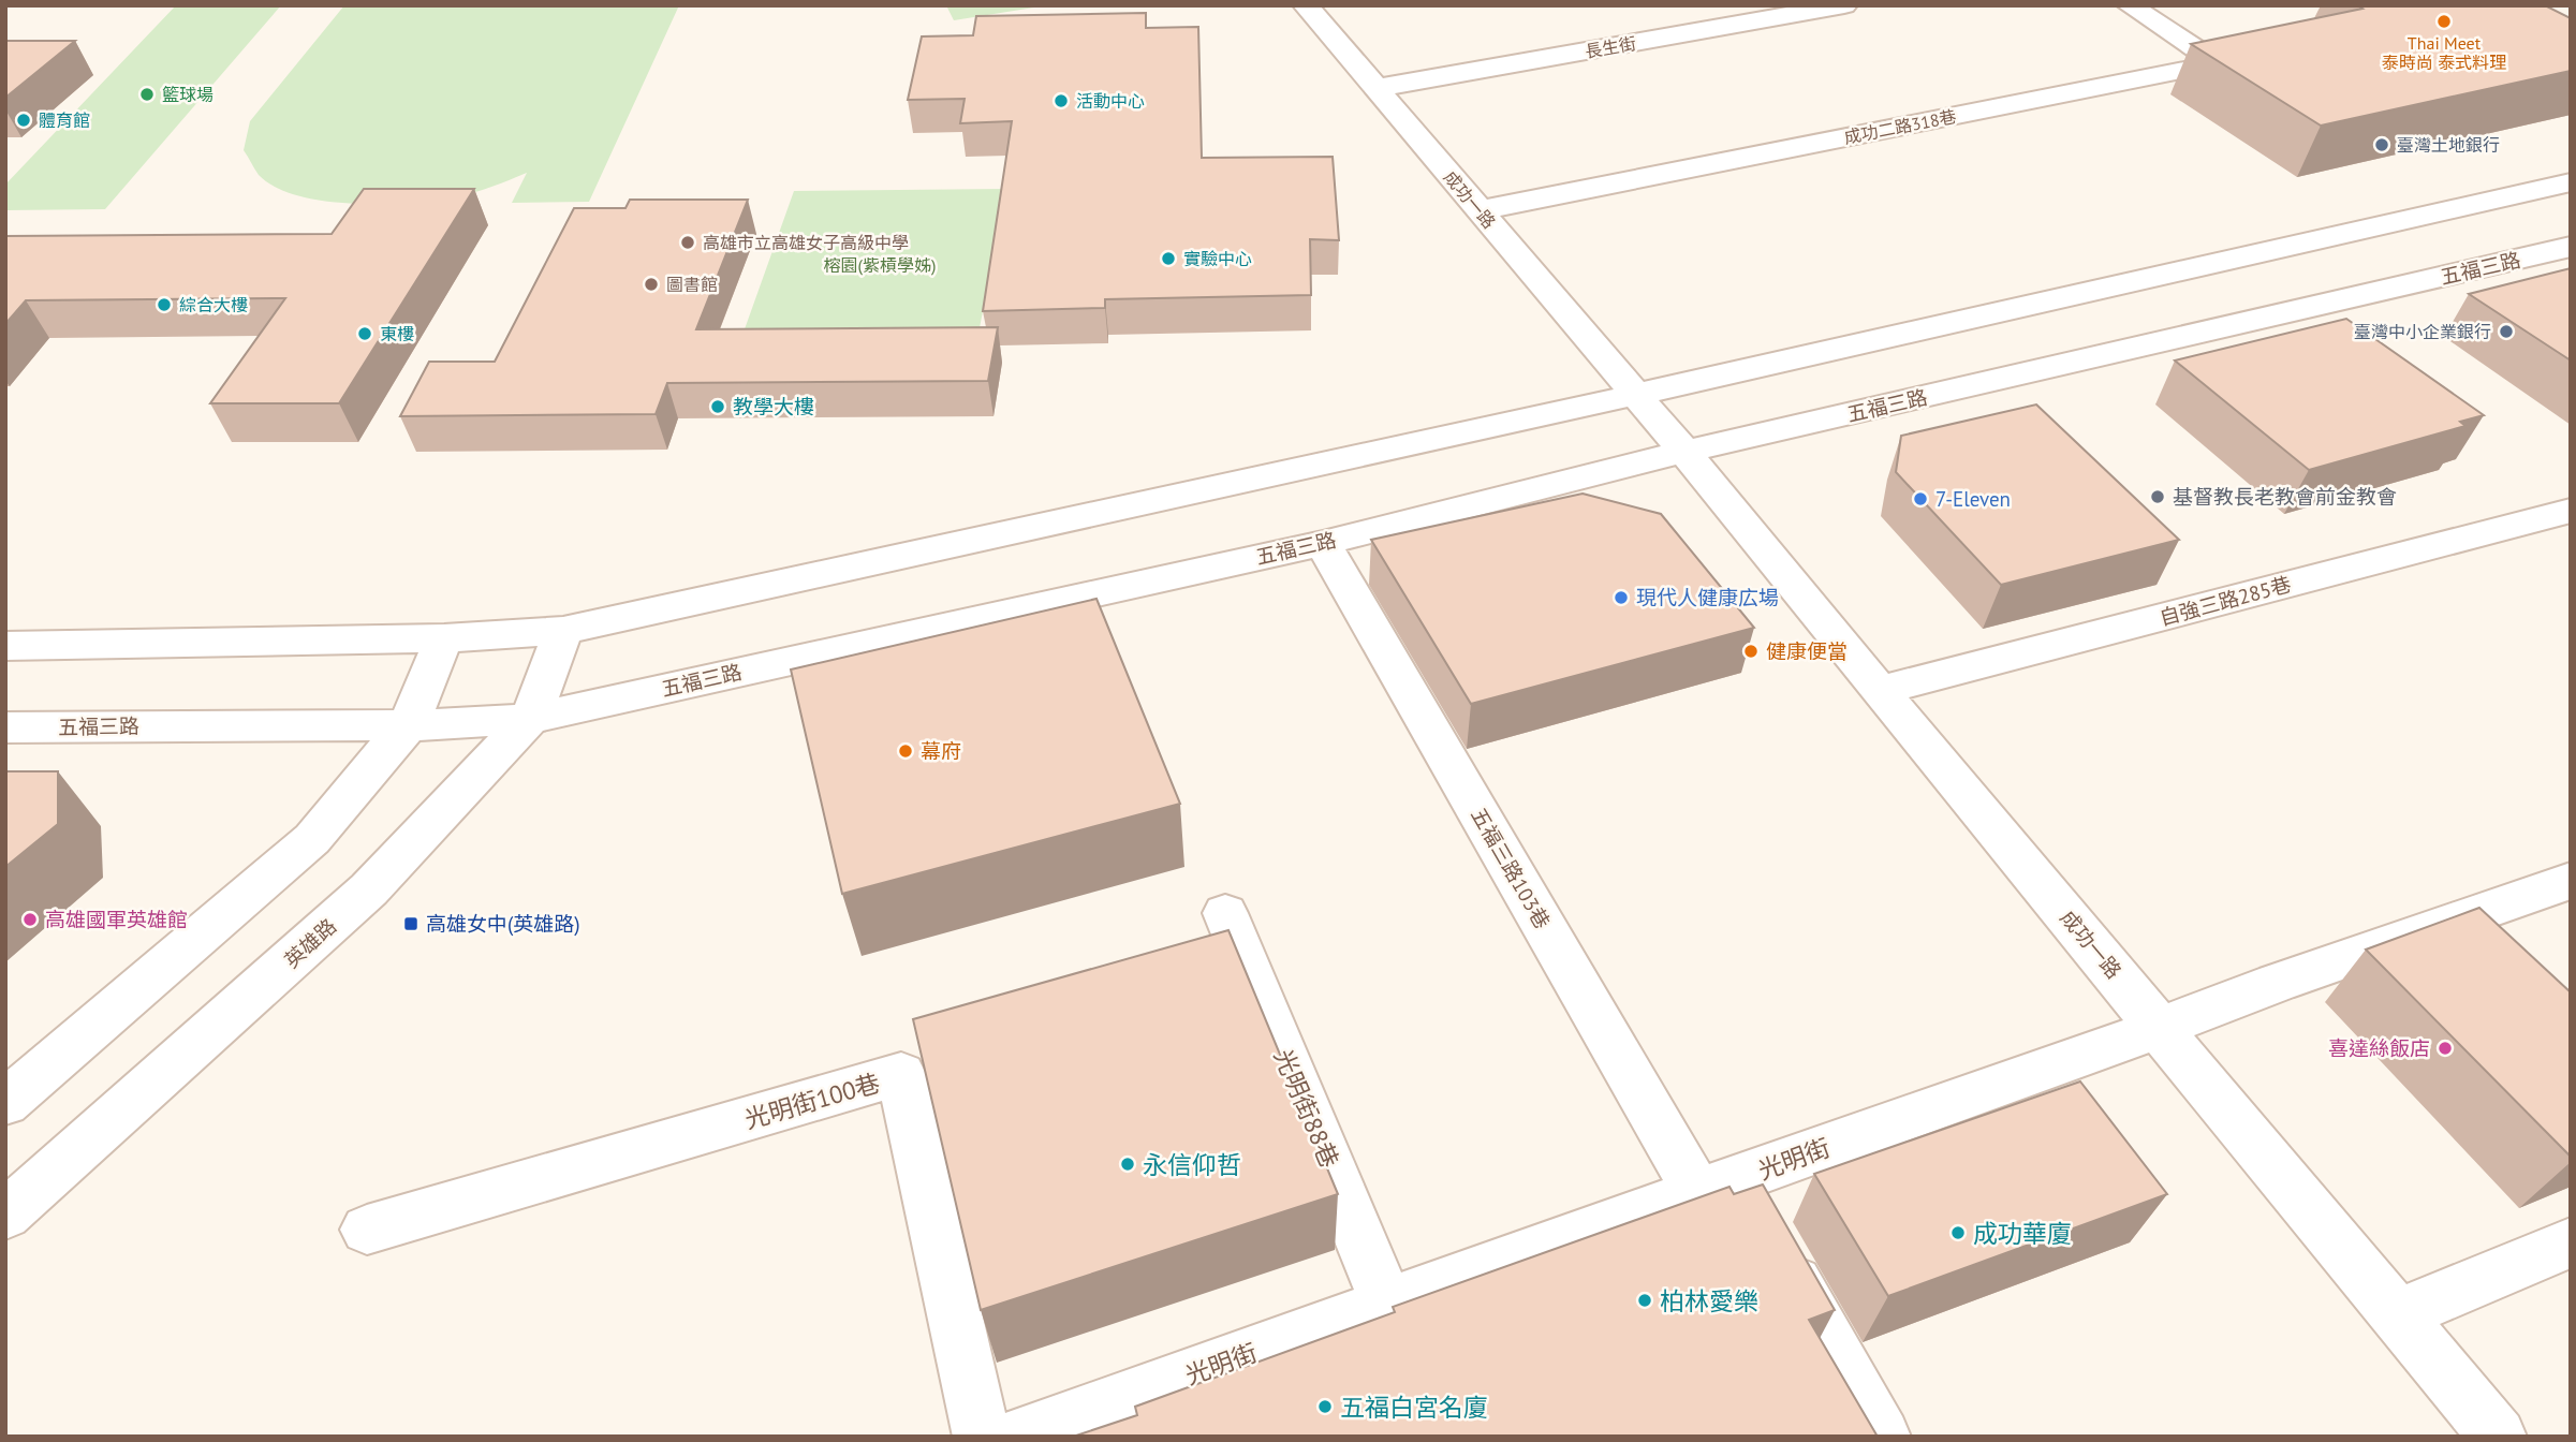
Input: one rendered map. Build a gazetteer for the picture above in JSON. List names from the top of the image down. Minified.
{"streets":{"street":["長生街","成功二路318巷","成功一路","五福三路","自強三路285巷","五福三路103巷","英雄路","光明街100巷","光明街88巷","光明街"]},"crossings":[["長生街","成功一路"],["成功二路318巷","成功一路"],["成功一路","五福三路"],["成功一路","自強三路285巷"],["成功一路","光明街"],["五福三路","五福三路103巷"],["五福三路","英雄路"],["五福三路103巷","光明街"],["光明街88巷","光明街"]],"parks":["榕園(紫槓學姊)"],"places":{"other":["Thai Meet 泰時尚 泰式料理","籃球場","活動中心","體育館","臺灣土地銀行","高雄市立高雄女子高級中學","實驗中心","圖書館","綜合大樓","臺灣中小企業銀行","東樓","教學大樓","基督教長老教會前金教會","7-Eleven","現代人健康広場","健康便當","幕府","高雄國軍英雄館","喜達絲飯店","永信仰哲","成功華廈","柏林愛樂","五福白宮名廈"],"transit":["高雄女中(英雄路)"]}}
